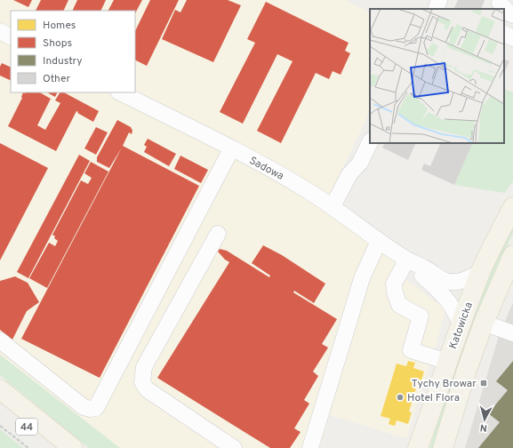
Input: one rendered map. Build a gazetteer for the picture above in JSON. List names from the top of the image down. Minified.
{"streets":{"main road":["Katowicka","44"],"street":["Sadowa"]},"crossings":[["Sadowa","Katowicka"]],"places":{"transit":["Tychy Browar"],"other":["Hotel Flora"]},"legend":["Homes","Shops","Industry","Other"],"north":"bottom"}
